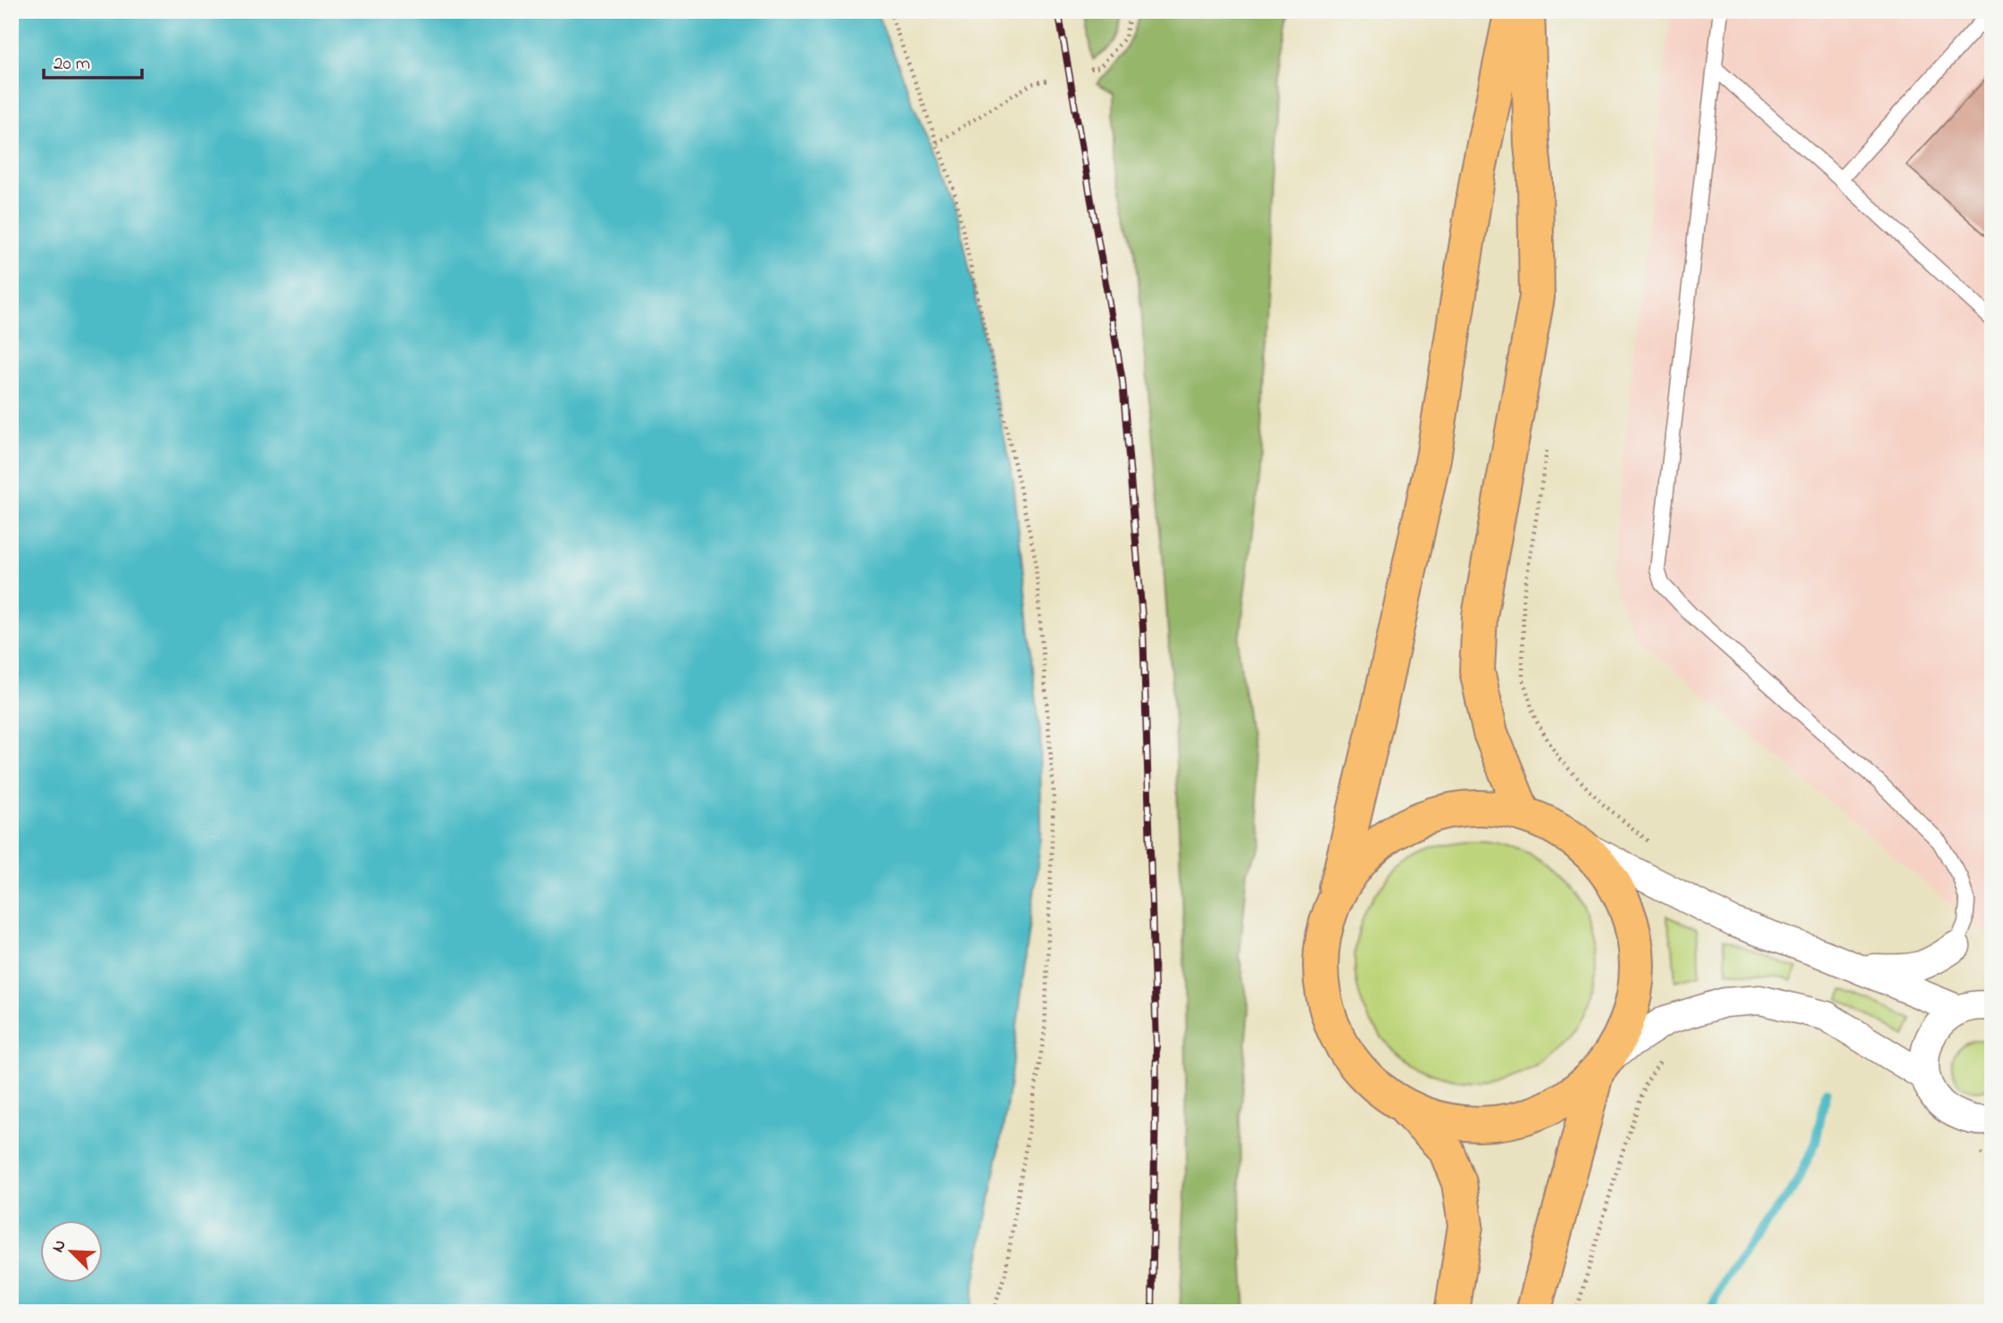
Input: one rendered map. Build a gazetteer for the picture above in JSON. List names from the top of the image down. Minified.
{"scale_bar":"20 m","north":"top left"}
